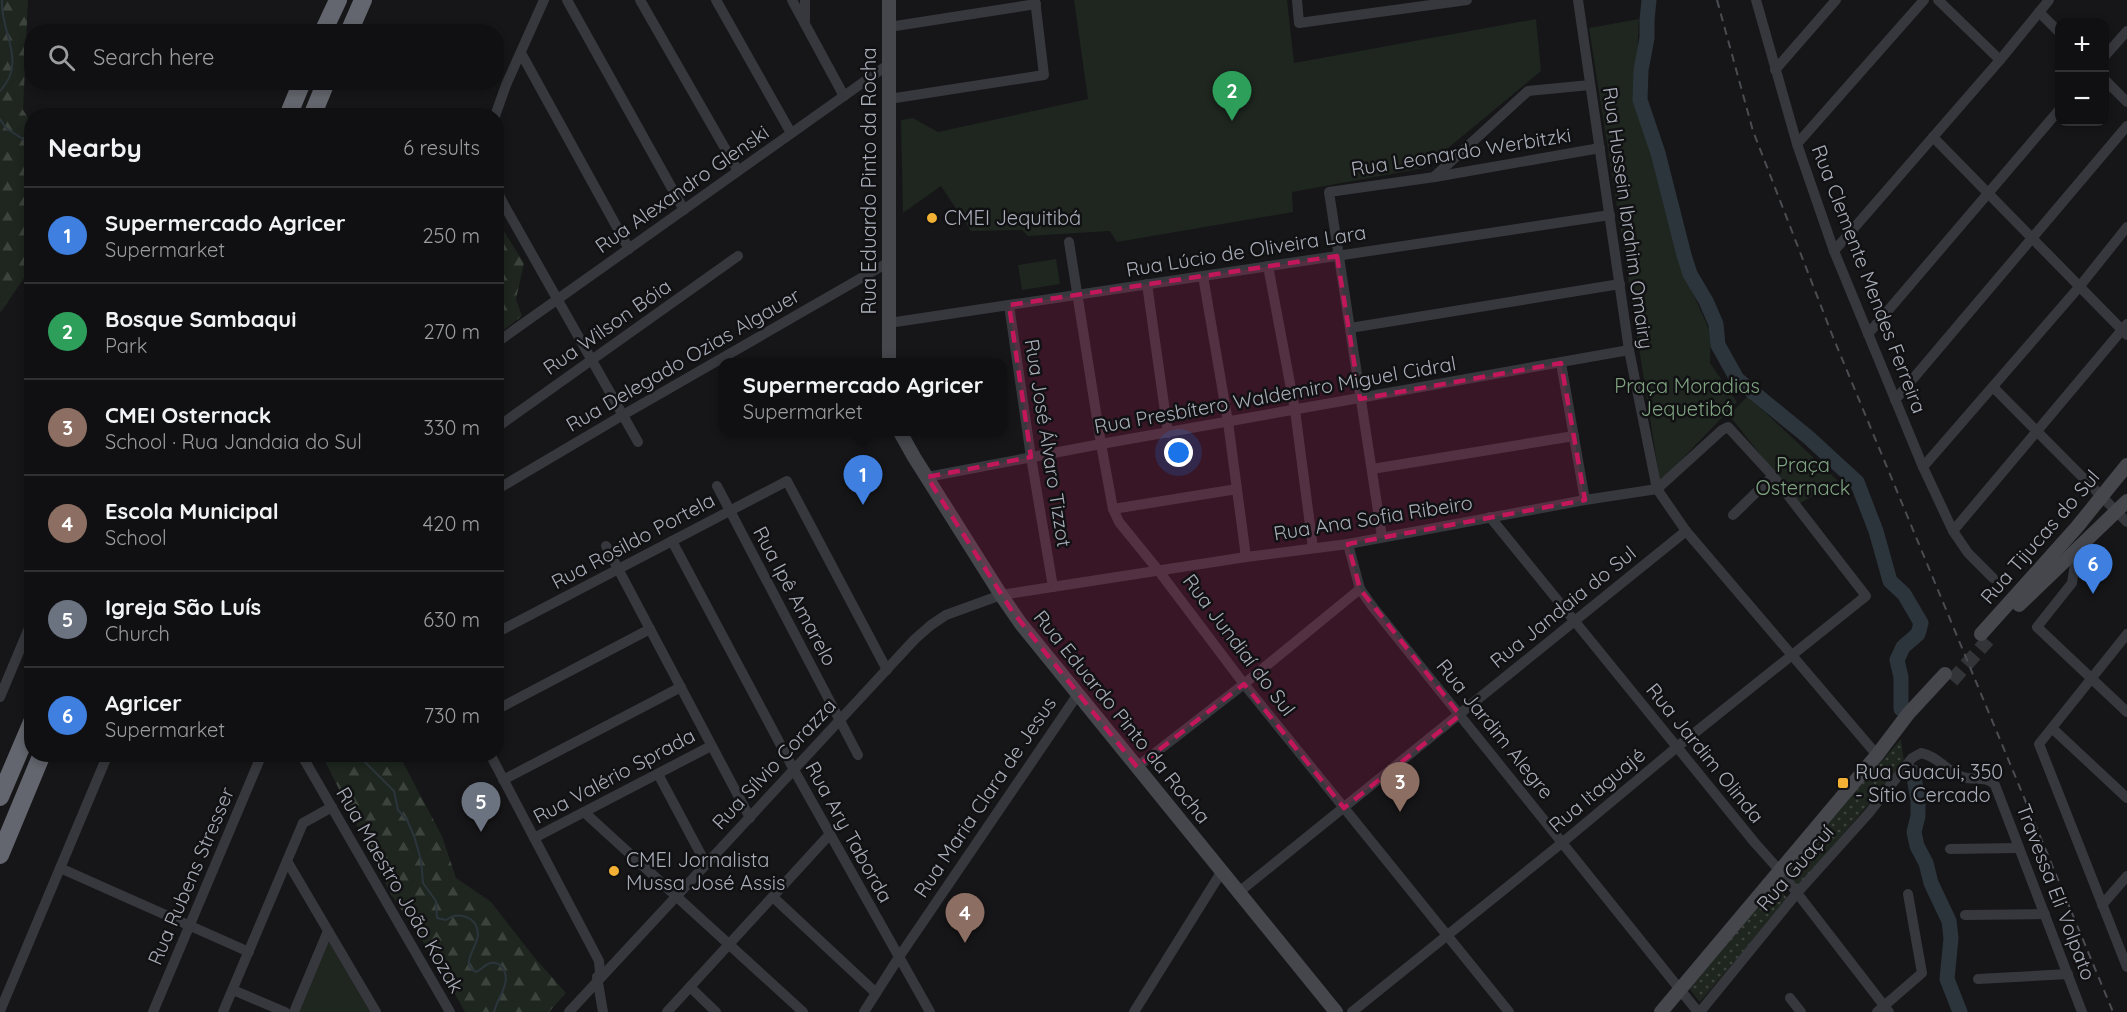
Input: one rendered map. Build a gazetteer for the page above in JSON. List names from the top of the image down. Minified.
{"streets":{"main road":["Rua Eduardo Pinto da Rocha","Rua Tijucas do Sul","Rua Guaçuí"],"street":["Rua Leonardo Werbitzki","Rua Alexandro Glenski","Rua Hussein Ibrahim Omairy","Rua Lúcio de Oliveira Lara","Rua Clemente Mendes Ferreira","Rua Wilson Bóia","Rua Delegado Ozias Algauer","Rua Presbítero Waldemiro Miguel Cidral","Rua José Álvaro Tizzot","Rua Ana Sofia Ribeiro","Rua Rosildo Portela","Rua Ipê Amarelo","Rua Jandaia do Sul","Rua Jundiaí do Sul","Rua Jardim Alegre","Rua Jardim Olinda","Rua Sílvio Corazza","Rua Valério Sprada","Rua Itaguajé","Rua Maria Clara de Jesus","Rua Ary Taborda","Rua Rubens Stresser","Rua Maestro João Kozak","Travessa Eli Volpato"]},"crossings":[["Rua Leonardo Werbitzki","Rua Hussein Ibrahim Omairy"],["Rua Leonardo Werbitzki","Rua Lúcio de Oliveira Lara"],["Rua Eduardo Pinto da Rocha","Rua Alexandro Glenski"],["Rua Eduardo Pinto da Rocha","Rua Lúcio de Oliveira Lara"],["Rua Eduardo Pinto da Rocha","Rua Delegado Ozias Algauer"],["Rua Eduardo Pinto da Rocha","Rua Presbítero Waldemiro Miguel Cidral"],["Rua Eduardo Pinto da Rocha","Rua Ana Sofia Ribeiro"],["Rua Eduardo Pinto da Rocha","Rua Jandaia do Sul"],["Rua Eduardo Pinto da Rocha","Rua Sílvio Corazza"],["Rua Eduardo Pinto da Rocha","Rua Maria Clara de Jesus"],["Rua Hussein Ibrahim Omairy","Rua Lúcio de Oliveira Lara"],["Rua Hussein Ibrahim Omairy","Rua Presbítero Waldemiro Miguel Cidral"],["Rua Hussein Ibrahim Omairy","Rua Ana Sofia Ribeiro"],["Rua Hussein Ibrahim Omairy","Rua Jandaia do Sul"],["Rua Hussein Ibrahim Omairy","Rua Itaguajé"],["Rua Hussein Ibrahim Omairy","Rua Guaçuí"],["Rua Lúcio de Oliveira Lara","Rua José Álvaro Tizzot"],["Rua Lúcio de Oliveira Lara","Rua Jundiaí do Sul"],["Rua Presbítero Waldemiro Miguel Cidral","Rua José Álvaro Tizzot"],["Rua Presbítero Waldemiro Miguel Cidral","Rua Jundiaí do Sul"],["Rua José Álvaro Tizzot","Rua Ana Sofia Ribeiro"],["Rua Ana Sofia Ribeiro","Rua Jundiaí do Sul"],["Rua Ana Sofia Ribeiro","Rua Jardim Alegre"],["Rua Ana Sofia Ribeiro","Rua Jardim Olinda"],["Rua Ana Sofia Ribeiro","Rua Sílvio Corazza"],["Rua Rosildo Portela","Rua Ipê Amarelo"],["Rua Rosildo Portela","Rua Sílvio Corazza"],["Rua Rosildo Portela","Rua Ary Taborda"],["Rua Ipê Amarelo","Rua Sílvio Corazza"],["Rua Jandaia do Sul","Rua Jundiaí do Sul"],["Rua Jandaia do Sul","Rua Jardim Alegre"],["Rua Jandaia do Sul","Rua Jardim Olinda"],["Rua Jundiaí do Sul","Rua Itaguajé"],["Rua Jardim Alegre","Rua Itaguajé"],["Rua Jardim Alegre","Rua Guaçuí"],["Rua Jardim Olinda","Rua Itaguajé"],["Rua Jardim Olinda","Rua Guaçuí"],["Rua Sílvio Corazza","Rua Ary Taborda"],["Rua Maria Clara de Jesus","Rua Ary Taborda"],["Rua Guaçuí","Travessa Eli Volpato"]],"parks":["Praça Moradias Jequetibá","Praça Osternack"],"places":{"other":["CMEI Jequitibá","CMEI Jornalista Mussa José Assis"],"transit":["Rua Guacui, 350 - Sítio Cercado"]},"page":{"map_buttons":["+","−"],"search":"Search here","pins":["2","1","6","3","5","4"],"heading":["Nearby","6 results"],"list":[{"mark":"1","name":"Supermercado Agricer","note":"Supermarket","value":"250 m"},{"mark":"2","name":"Bosque Sambaqui","note":"Park","value":"270 m"},{"mark":"3","name":"CMEI Osternack","note":"School · Rua Jandaia do Sul","value":"330 m"},{"mark":"4","name":"Escola Municipal","note":"School","value":"420 m"},{"mark":"5","name":"Igreja São Luís","note":"Church","value":"630 m"},{"mark":"6","name":"Agricer","note":"Supermarket","value":"730 m"}],"popup":["Supermercado Agricer","Supermarket"]}}
